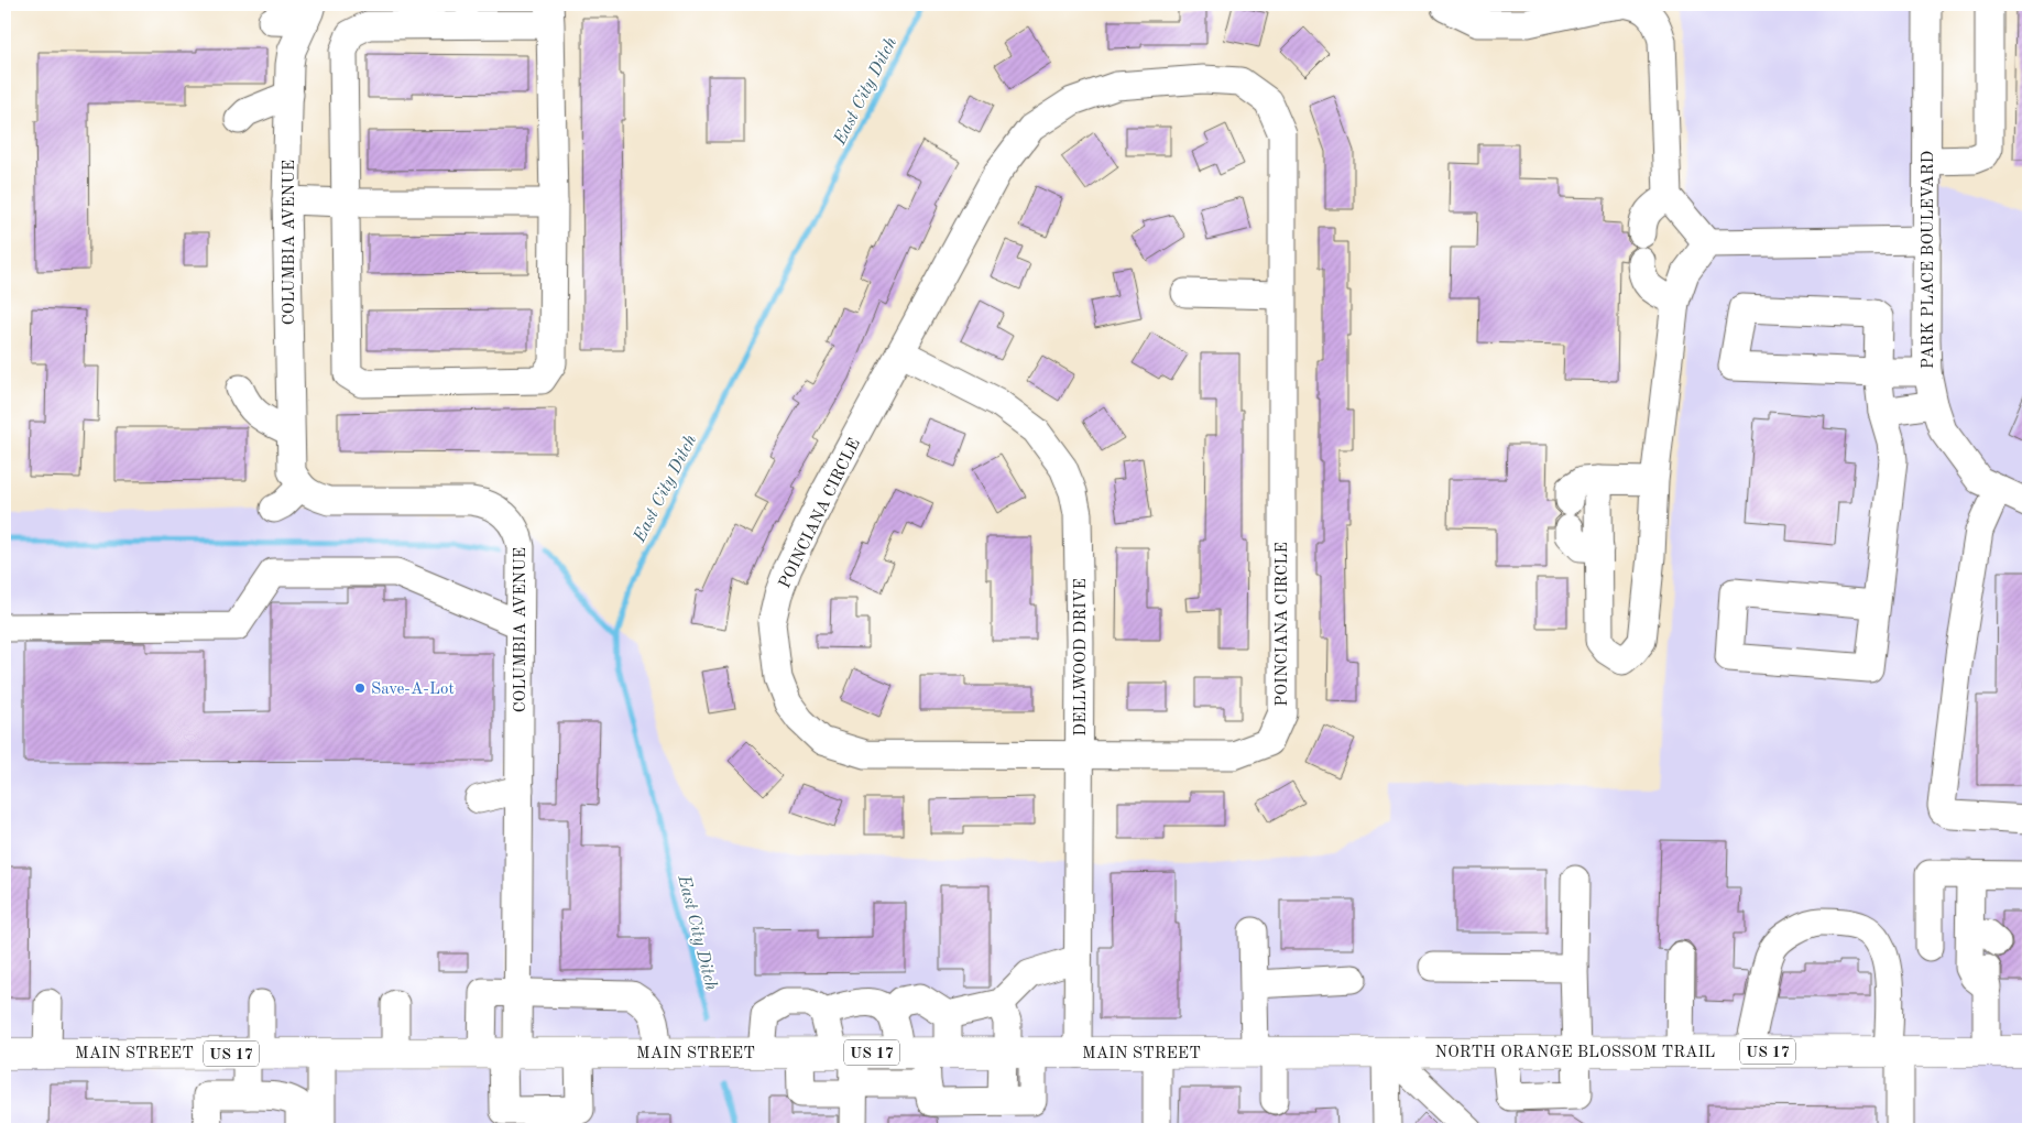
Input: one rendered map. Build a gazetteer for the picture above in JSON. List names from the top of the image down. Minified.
{"streets":{"main road":["NORTH ORANGE BLOSSOM TRAIL","US 17","MAIN STREET"],"street":["COLUMBIA AVENUE","PARK PLACE BOULEVARD","POINCIANA CIRCLE","DELLWOOD DRIVE"]},"crossings":[["COLUMBIA AVENUE","MAIN STREET"],["POINCIANA CIRCLE","DELLWOOD DRIVE"],["DELLWOOD DRIVE","MAIN STREET"],["NORTH ORANGE BLOSSOM TRAIL","MAIN STREET"]],"water":["East City Ditch"],"places":["Save-A-Lot"]}
